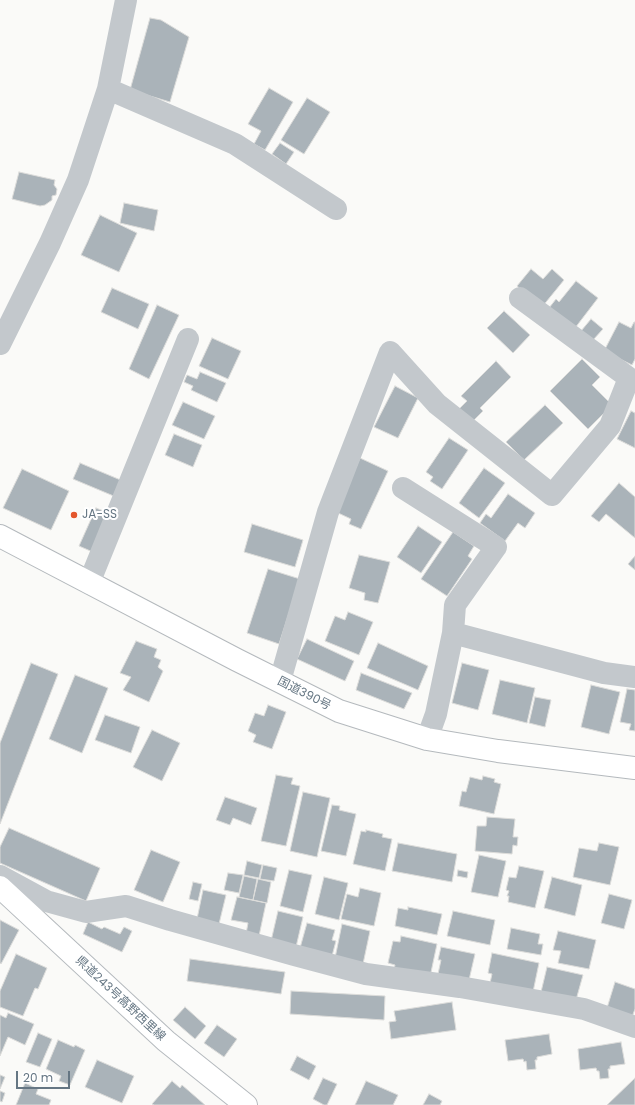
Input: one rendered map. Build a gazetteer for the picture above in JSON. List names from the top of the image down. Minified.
{"streets":{"main road":["国道390号","県道243号高野西里線"]},"places":["JA-SS"],"scale_bar":"20 m"}
